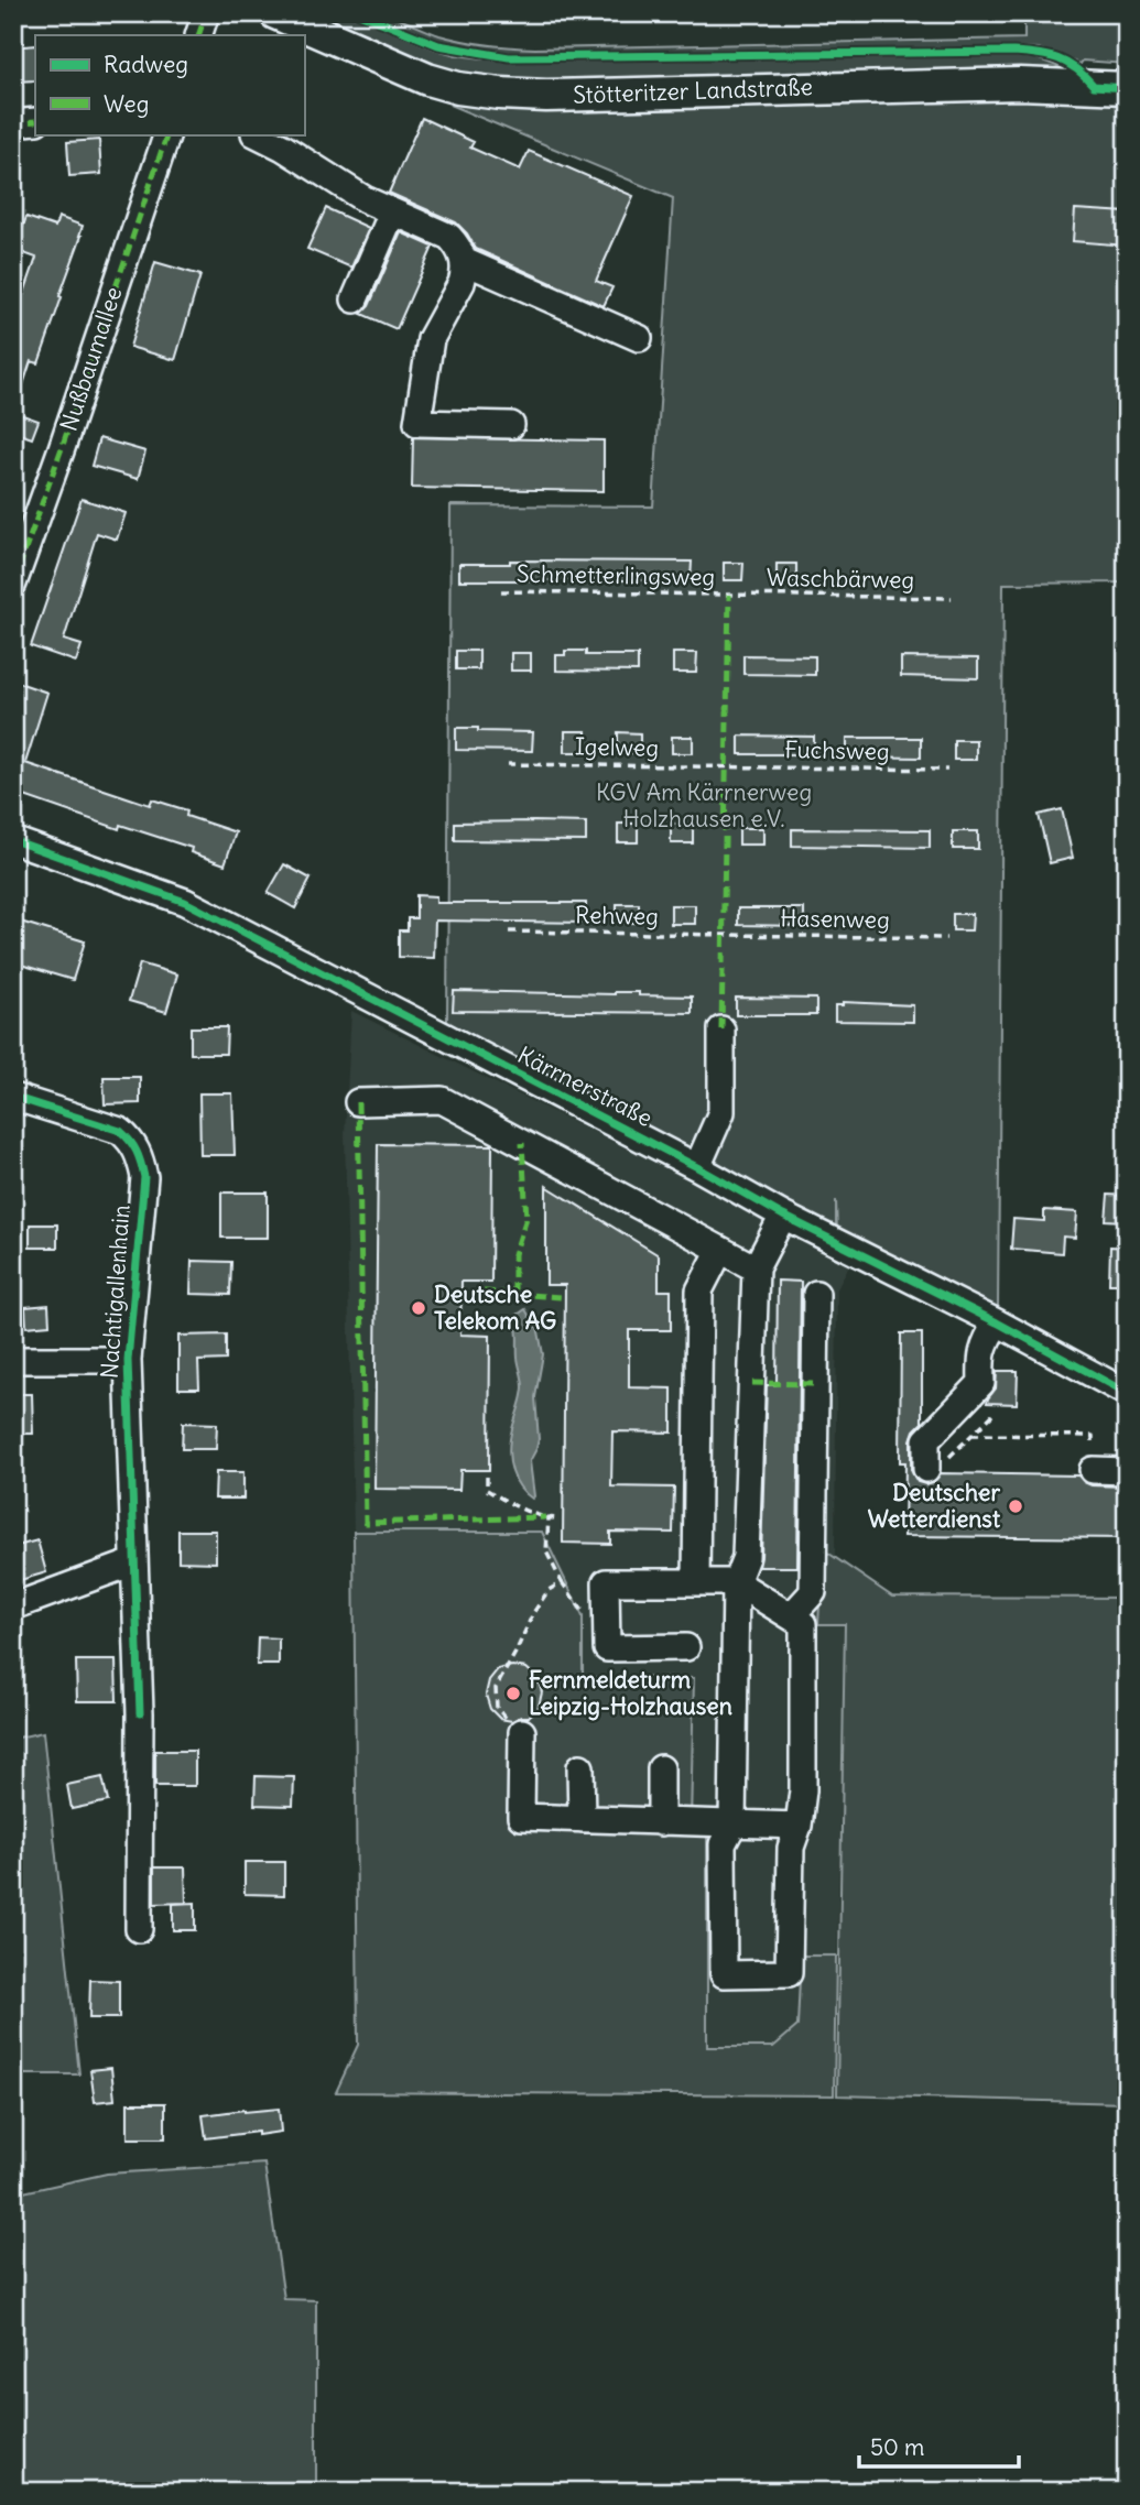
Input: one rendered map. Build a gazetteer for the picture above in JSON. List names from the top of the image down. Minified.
{"streets":{"main road":["Stötteritzer Landstraße"],"street":["Nußbaumallee","Kärrnerstraße","Nachtigallenhain"],"path":["Schmetterlingsweg","Waschbärweg","Igelweg","Fuchsweg","Rehweg","Hasenweg"]},"crossings":[["Schmetterlingsweg","Waschbärweg"],["Igelweg","Fuchsweg"],["Rehweg","Hasenweg"]],"parks":["KGV Am Kärrnerweg Holzhausen e.V."],"places":["Deutsche Telekom AG","Deutscher Wetterdienst","Fernmeldeturm Leipzig-Holzhausen"],"legend":["Radweg","Weg"],"scale_bar":"50 m"}
